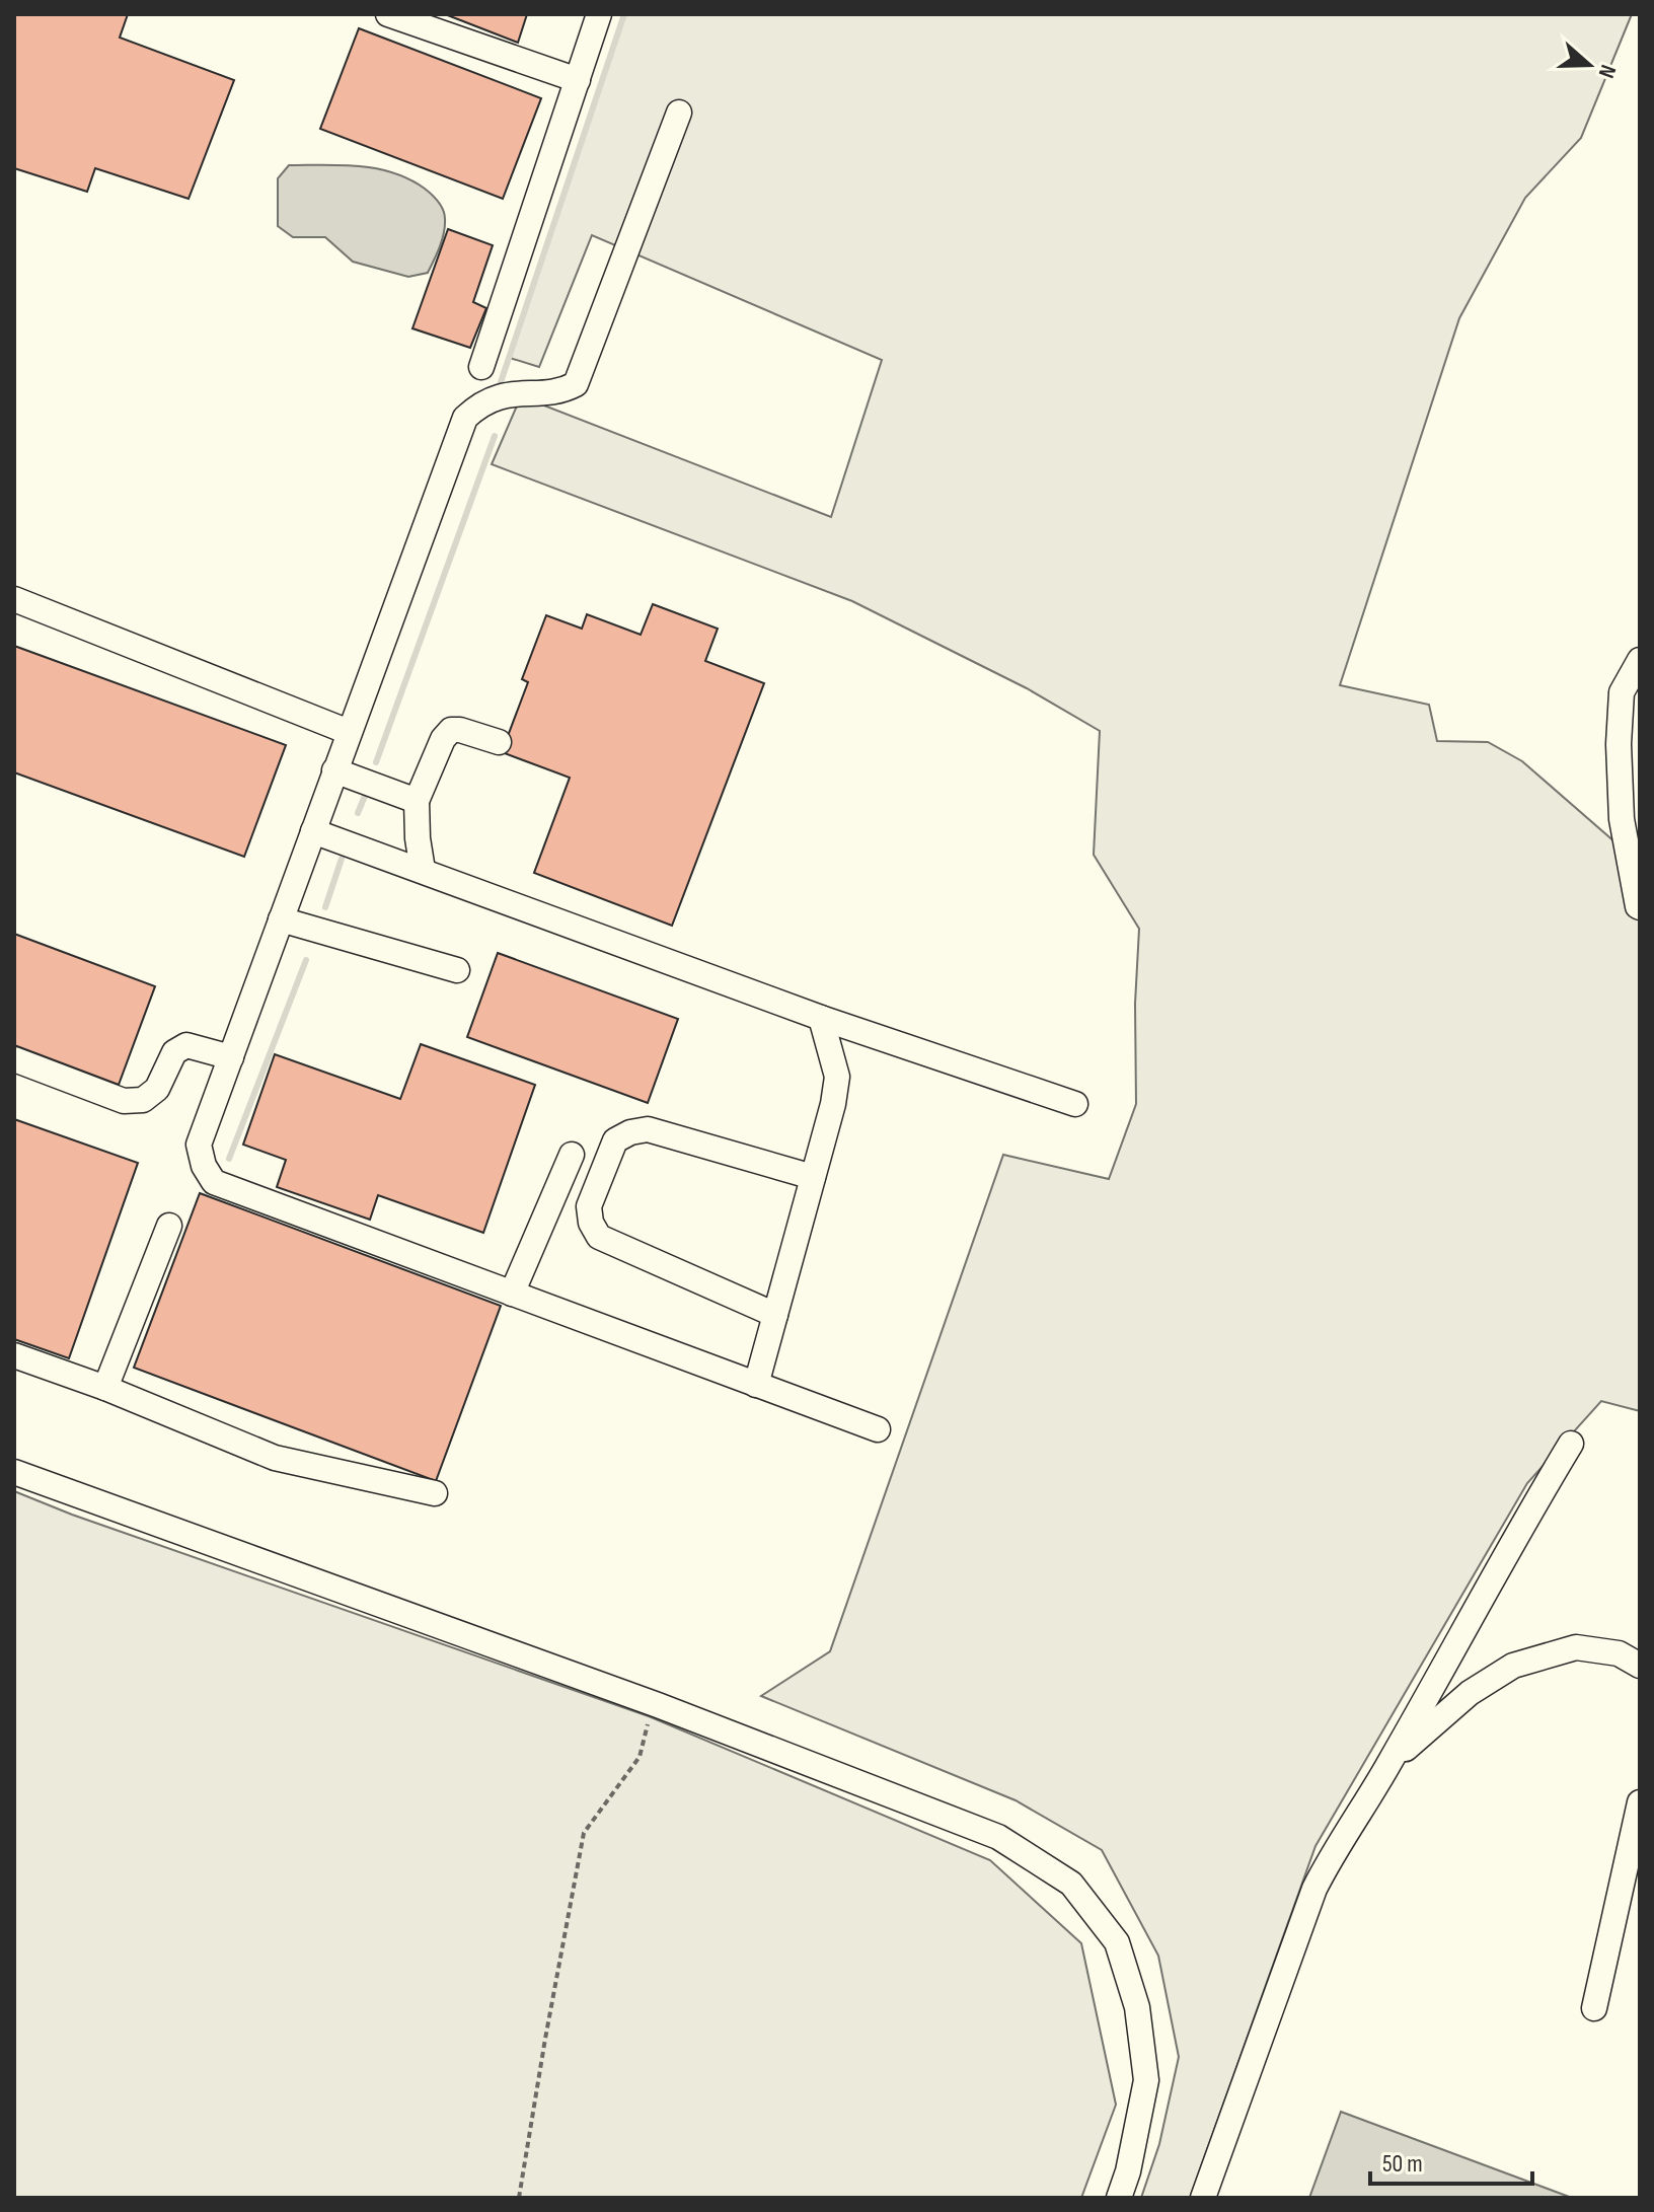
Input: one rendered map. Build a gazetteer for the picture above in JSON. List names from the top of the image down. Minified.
{"scale_bar":"50 m","north":"right"}
